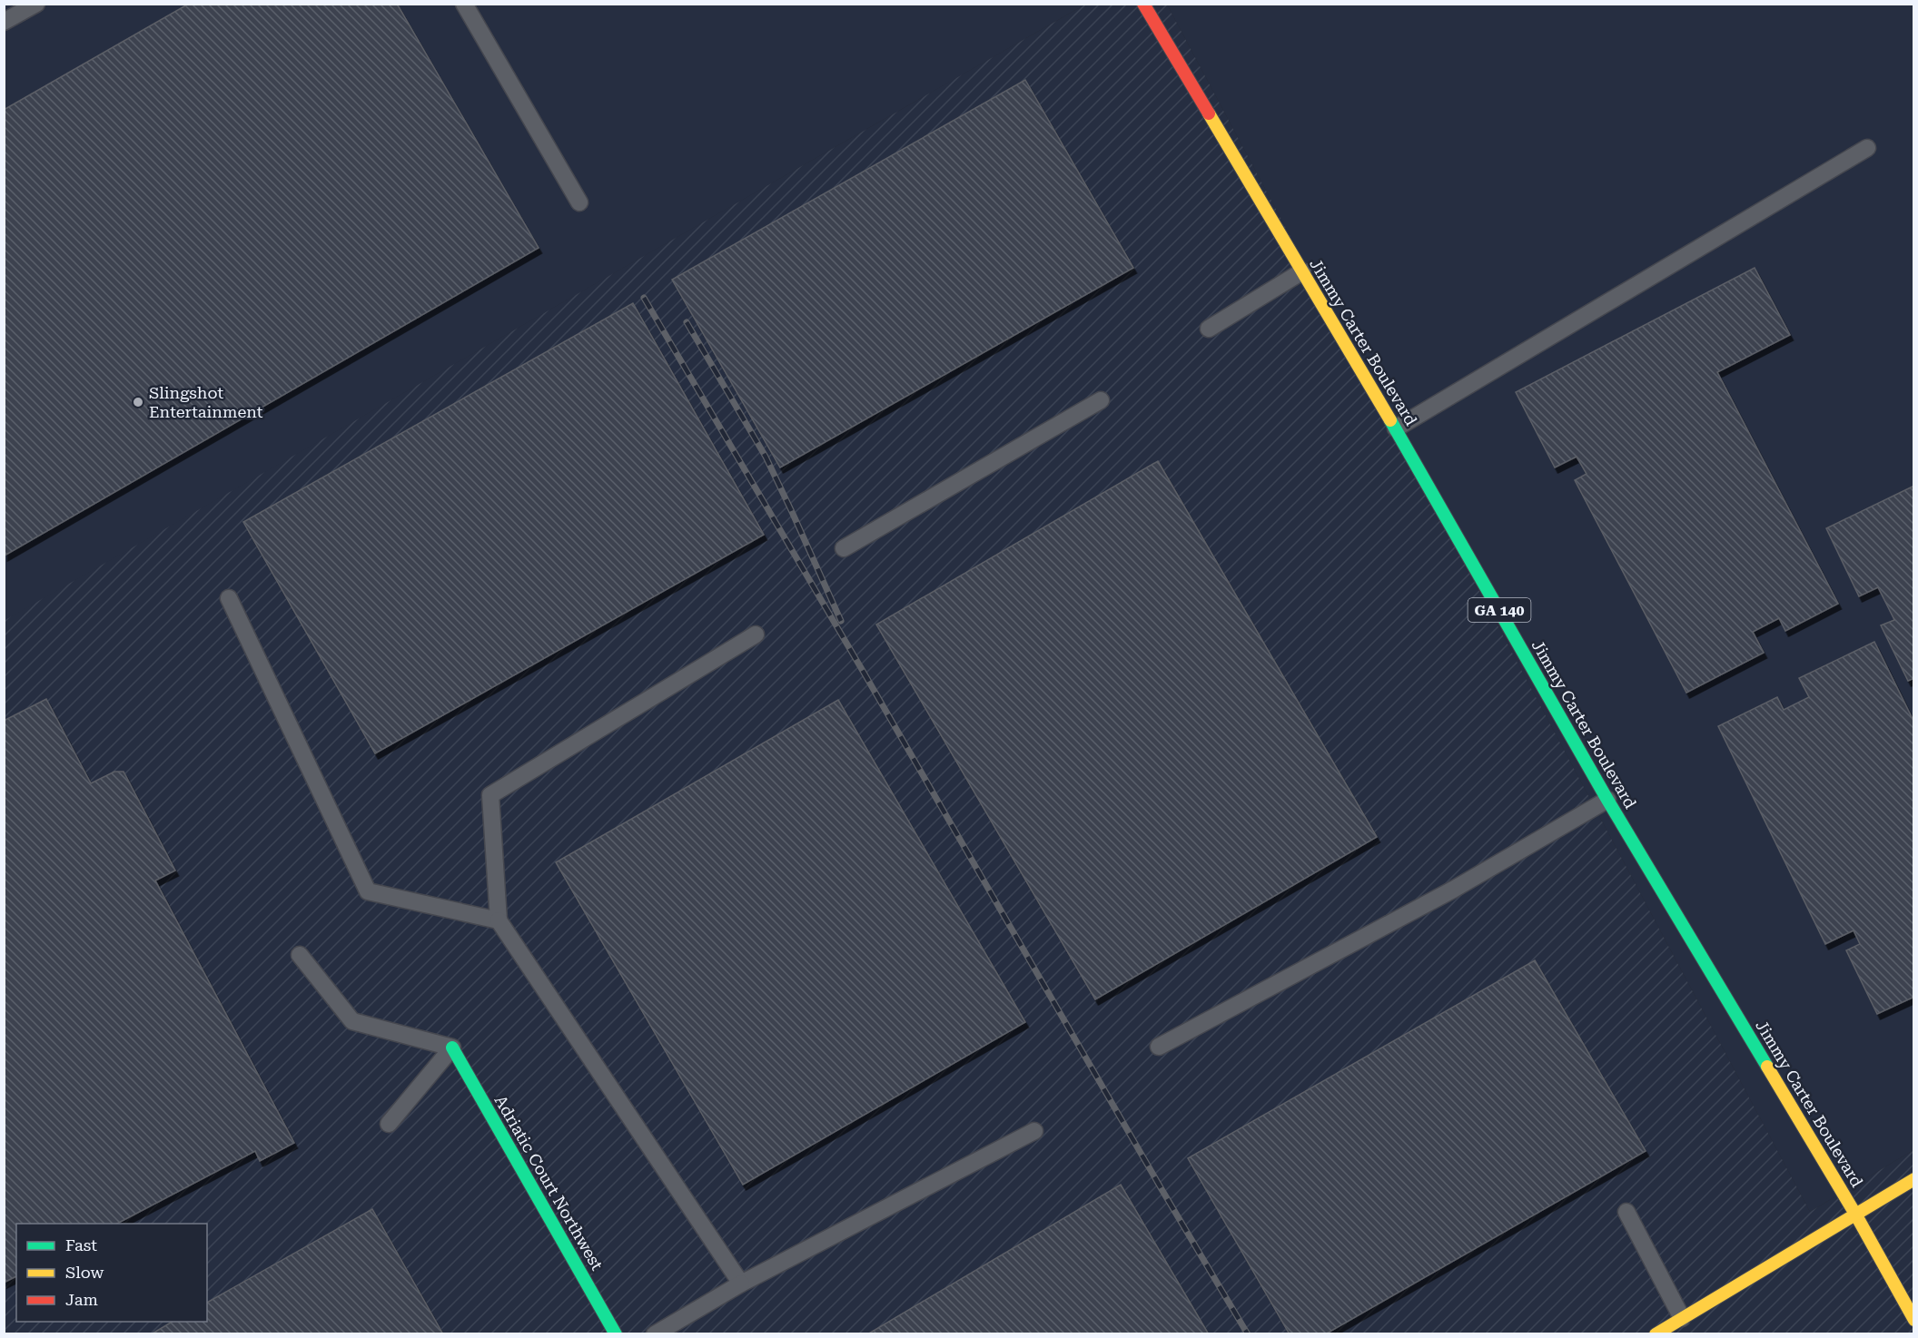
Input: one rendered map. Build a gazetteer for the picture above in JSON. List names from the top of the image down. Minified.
{"streets":{"main road":["Jimmy Carter Boulevard","GA 140","Adriatic Court Northwest"]},"places":["Slingshot Entertainment"],"legend":["Fast","Slow","Jam"]}
